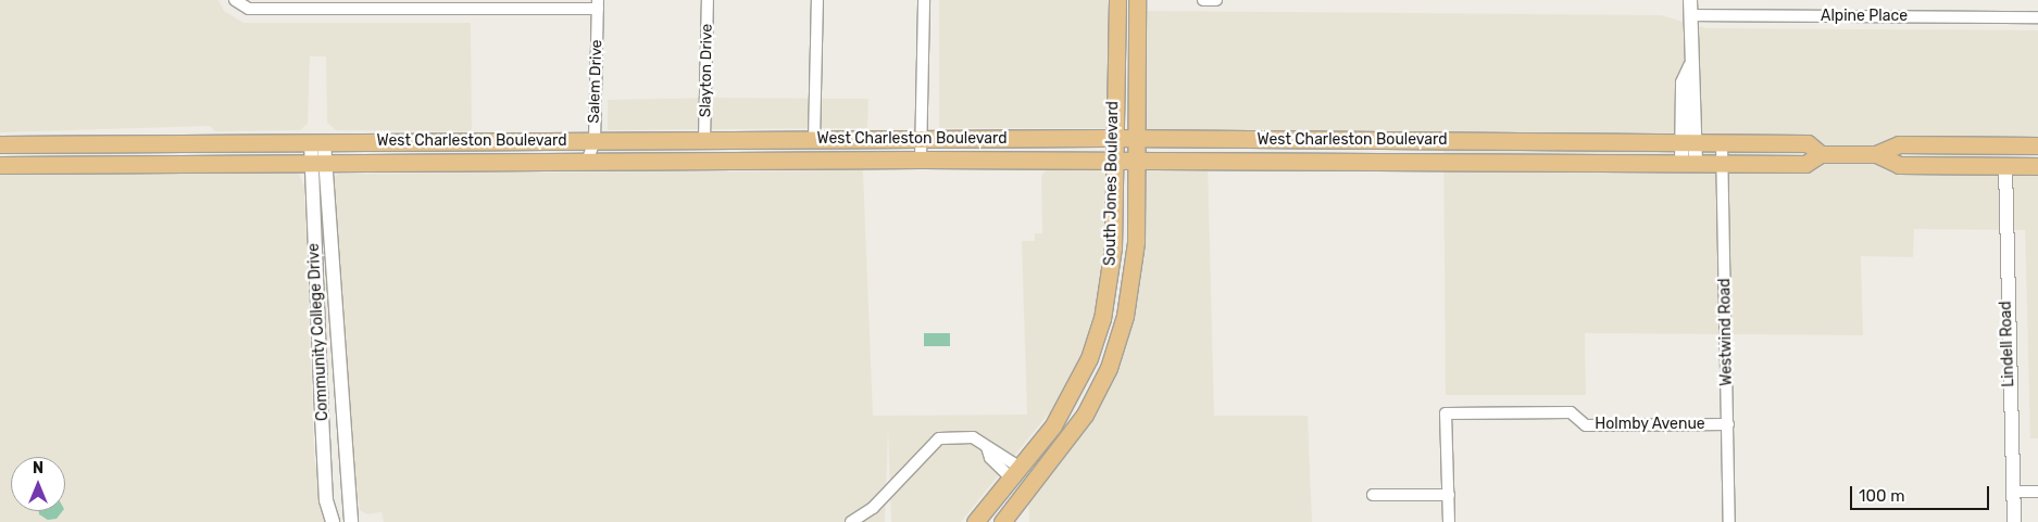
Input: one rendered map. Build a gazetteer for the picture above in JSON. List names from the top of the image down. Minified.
{"streets":{"main road":["West Charleston Boulevard","South Jones Boulevard"],"street":["Alpine Place","Slayton Drive","Salem Drive","Community College Drive","Westwind Road","Lindell Road","Holmby Avenue"]},"crossings":[["Slayton Drive","West Charleston Boulevard"],["Salem Drive","West Charleston Boulevard"],["West Charleston Boulevard","South Jones Boulevard"],["West Charleston Boulevard","Community College Drive"],["West Charleston Boulevard","Westwind Road"],["West Charleston Boulevard","Lindell Road"],["Westwind Road","Holmby Avenue"]],"scale_bar":"100 m","north":"top"}
